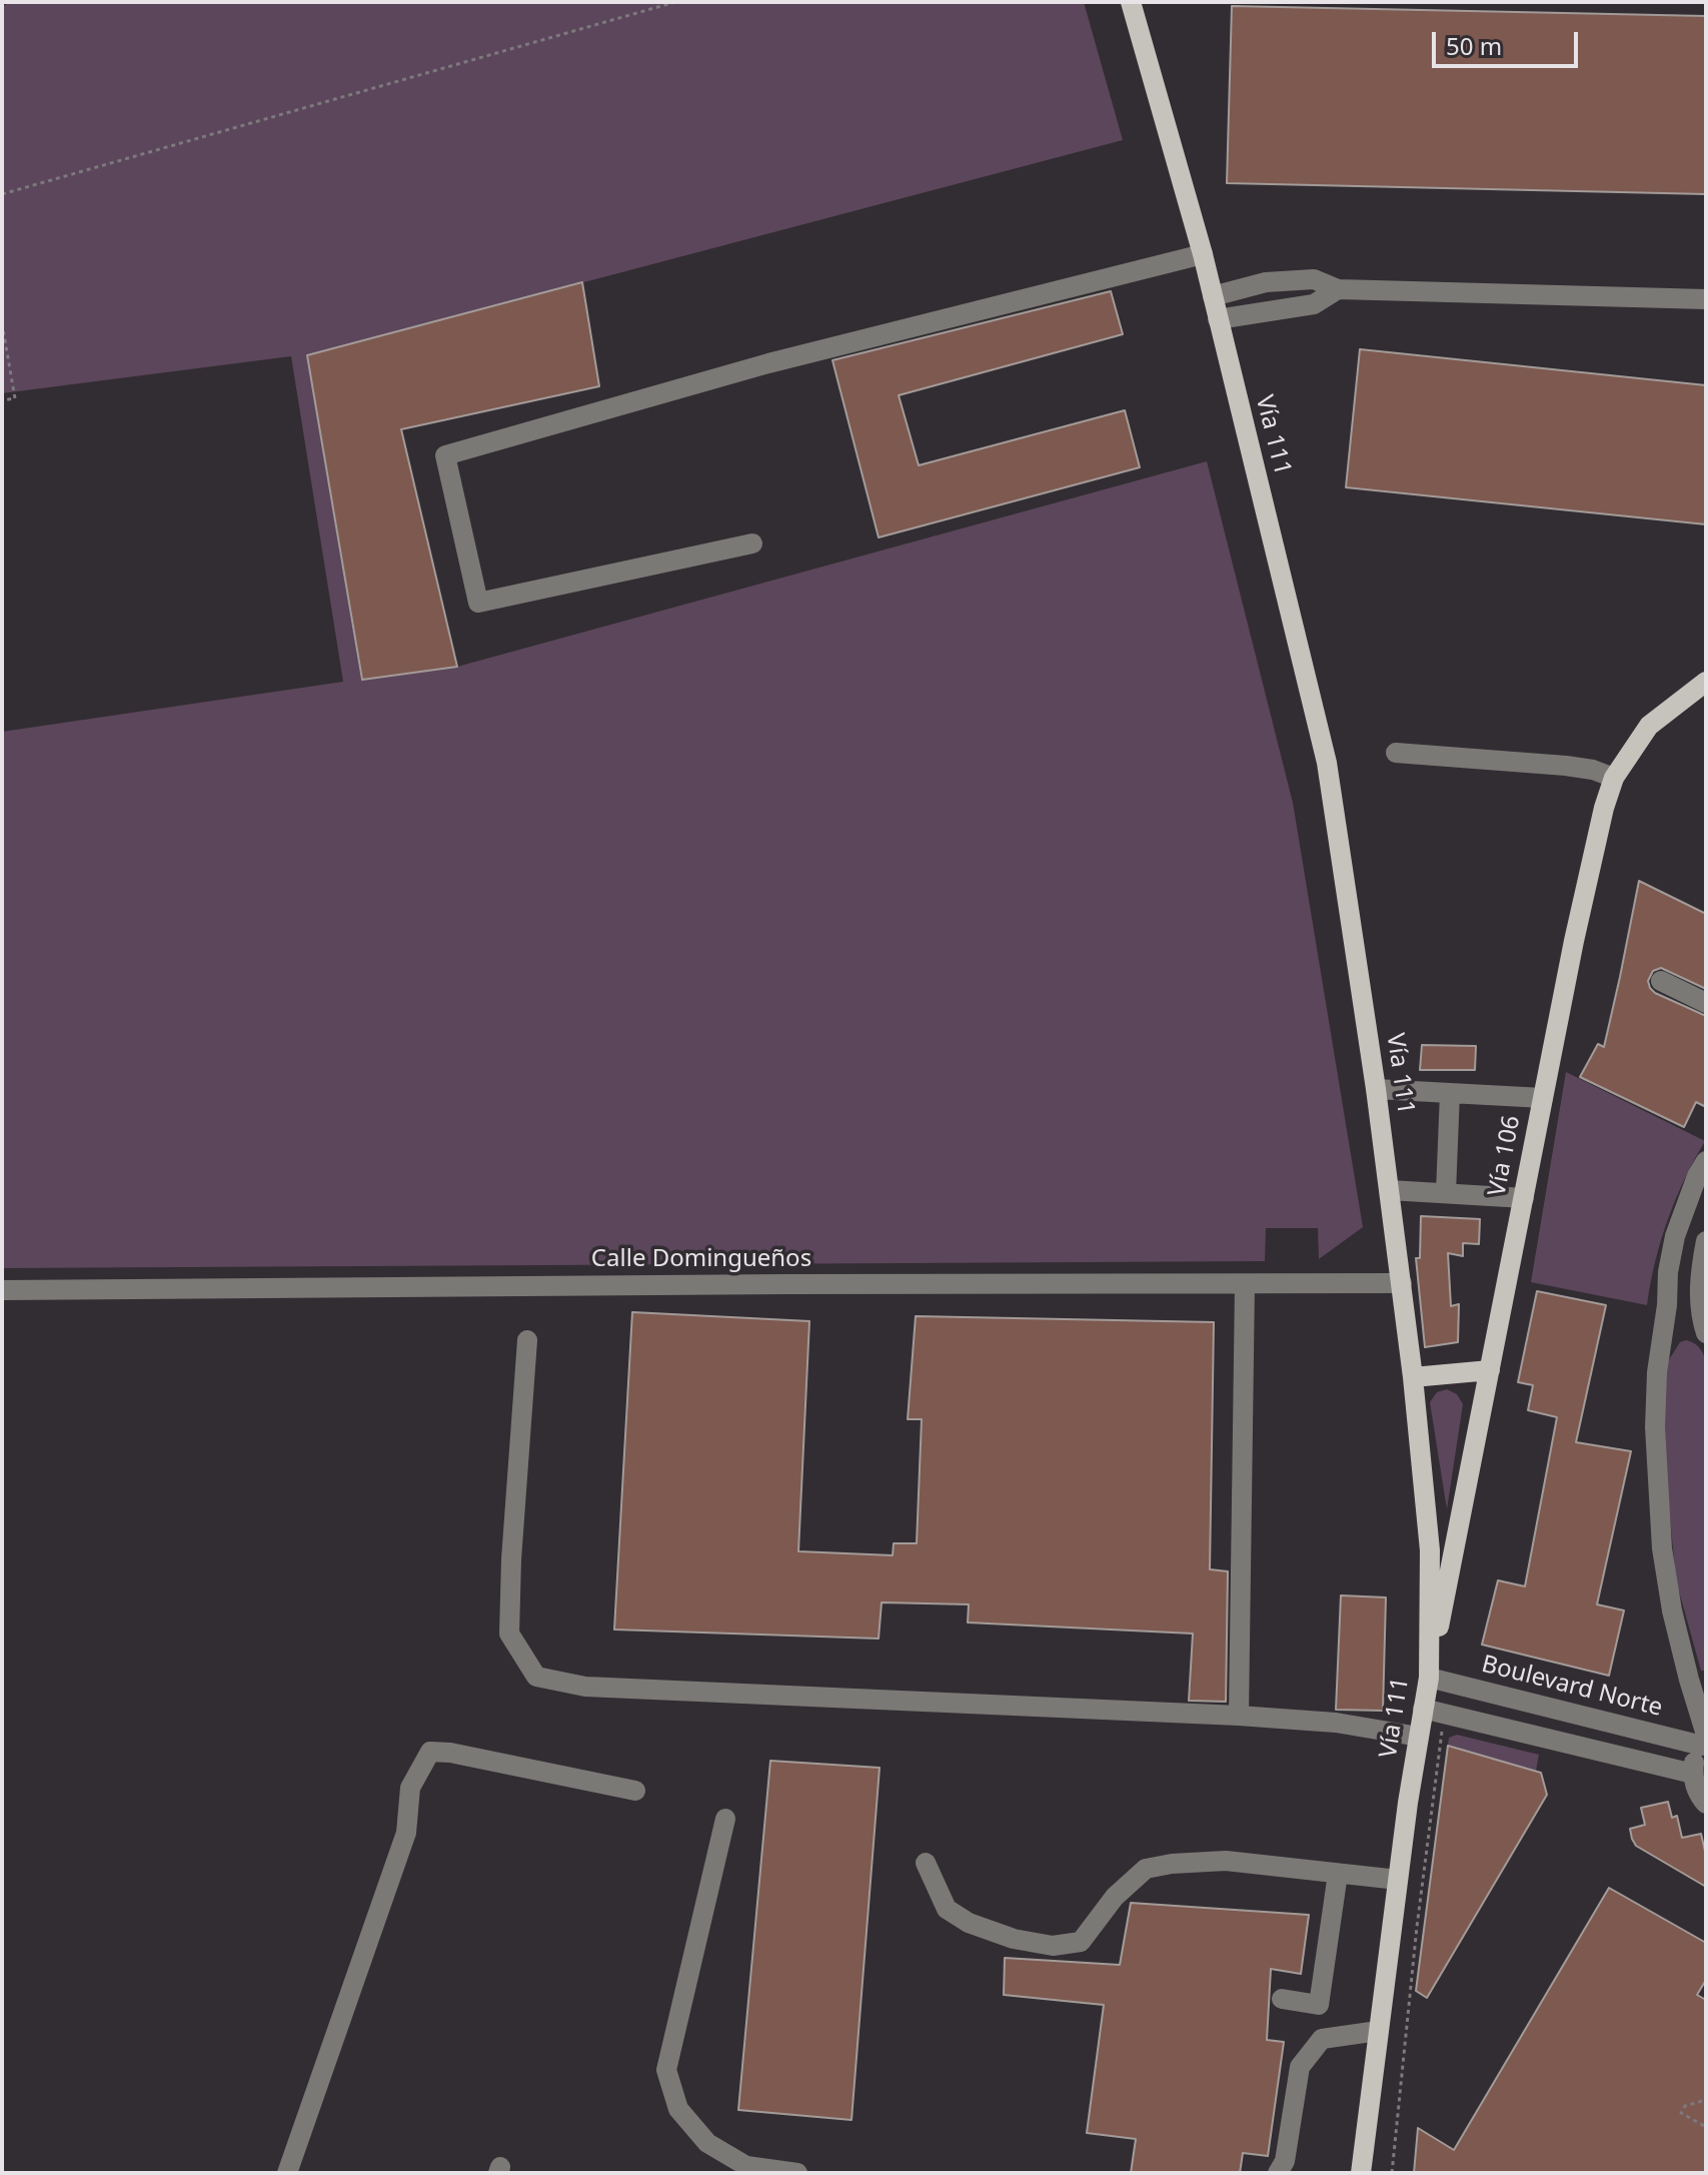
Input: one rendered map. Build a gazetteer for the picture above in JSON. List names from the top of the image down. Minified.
{"streets":{"main road":["Vía 111","Vía 106"],"street":["Calle Domingueños","Boulevard Norte"]},"crossings":[["Vía 111","Vía 106"],["Vía 111","Calle Domingueños"],["Vía 111","Boulevard Norte"],["Vía 106","Boulevard Norte"]],"scale_bar":"50 m"}
